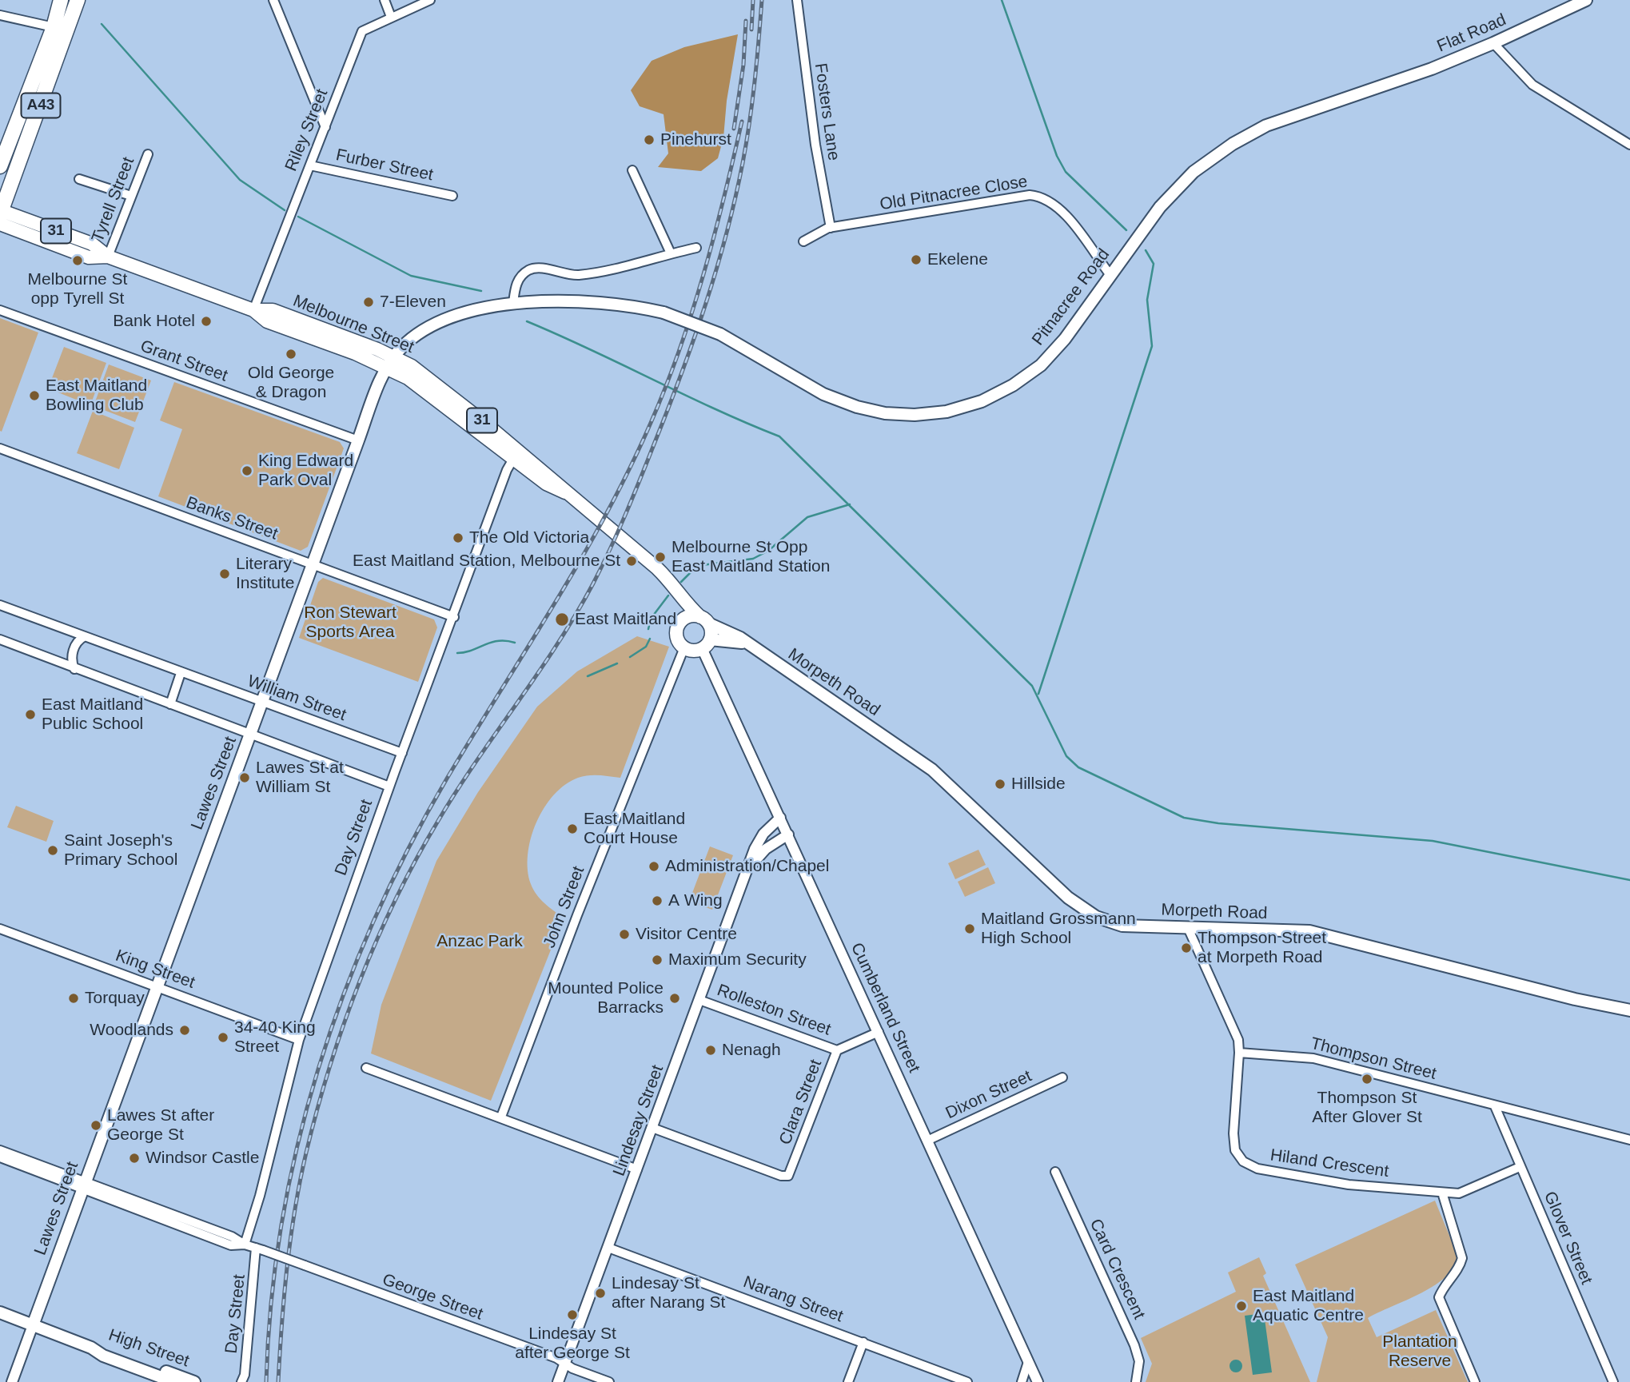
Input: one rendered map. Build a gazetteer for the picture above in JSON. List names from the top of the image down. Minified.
{"streets":{"highway":["A43"],"main road":["Flat Road","31","Pitnacree Road","Melbourne Street","Morpeth Road","Lawes Street","High Street"],"street":["Fosters Lane","Riley Street","Furber Street","Old Pitnacree Close","Tyrell Street","Grant Street","Banks Street","William Street","Day Street","John Street","King Street","Cumberland Street","Rolleston Street","Thompson Street","Dixon Street","Clara Street","Lindesay Street","Hiland Crescent","Glover Street","Card Crescent","George Street","Narang Street"]},"crossings":[["Flat Road","Pitnacree Road"],["A43","Melbourne Street"],["Fosters Lane","Old Pitnacree Close"],["Riley Street","Furber Street"],["Riley Street","Melbourne Street"],["Old Pitnacree Close","Pitnacree Road"],["Tyrell Street","Melbourne Street"],["31","Melbourne Street"],["31","Morpeth Road"],["31","John Street"],["31","Cumberland Street"],["Pitnacree Road","Melbourne Street"],["Pitnacree Road","Lawes Street"],["Melbourne Street","Morpeth Road"],["Melbourne Street","Lawes Street"],["Melbourne Street","Day Street"],["Melbourne Street","John Street"],["Melbourne Street","Cumberland Street"],["Grant Street","Lawes Street"],["Banks Street","Lawes Street"],["Banks Street","Day Street"],["Morpeth Road","John Street"],["Morpeth Road","Cumberland Street"],["William Street","Lawes Street"],["William Street","Day Street"],["Lawes Street","King Street"],["Lawes Street","George Street"],["Lawes Street","High Street"],["Day Street","King Street"],["Day Street","George Street"],["John Street","Cumberland Street"],["Cumberland Street","Dixon Street"],["Cumberland Street","Clara Street"],["Cumberland Street","Lindesay Street"],["Rolleston Street","Clara Street"],["Rolleston Street","Lindesay Street"],["Thompson Street","Hiland Crescent"],["Thompson Street","Glover Street"],["Clara Street","Lindesay Street"],["Lindesay Street","George Street"],["Lindesay Street","Narang Street"],["Hiland Crescent","Glover Street"]],"parks":["Ron Stewart Sports Area","Anzac Park","Plantation Reserve"],"places":["Pinehurst","Ekelene","Melbourne St opp Tyrell St","7-Eleven","Bank Hotel","Old George & Dragon","East Maitland Bowling Club","King Edward Park Oval","The Old Victoria","Melbourne St Opp East Maitland Station","East Maitland Station, Melbourne St","Literary Institute","East Maitland","East Maitland Public School","Lawes St at William St","Hillside","East Maitland Court House","Saint Joseph's Primary School","Administration/Chapel","A Wing","Maitland Grossmann High School","Visitor Centre","Thompson Street at Morpeth Road","Maximum Security","Torquay","Mounted Police Barracks","Woodlands","34-40 King Street","Nenagh","Thompson St After Glover St","Lawes St after George St","Windsor Castle","Lindesay St after Narang St","East Maitland Aquatic Centre","Lindesay St after George St"]}
